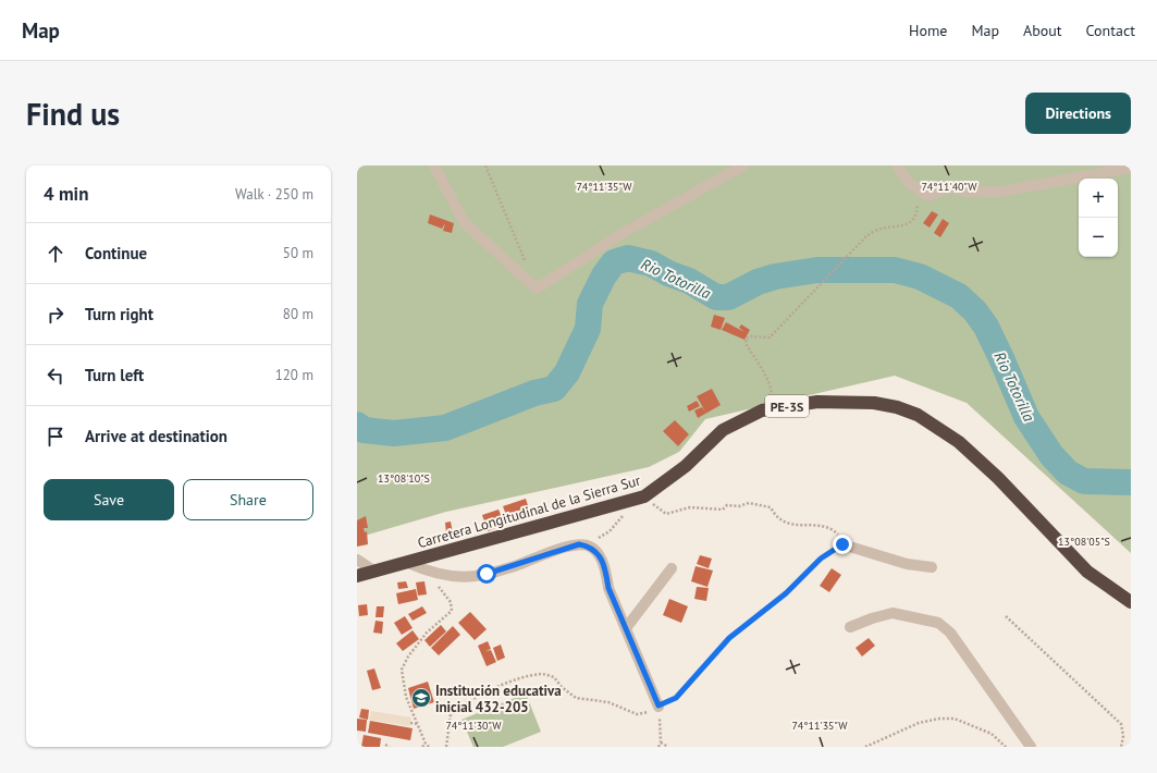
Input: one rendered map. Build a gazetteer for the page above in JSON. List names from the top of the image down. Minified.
{"streets":{"highway":["PE-3S","Carretera Longitudinal de la Sierra Sur"]},"water":["Rio Totorilla"],"places":{"school or university":["Institución educativa inicial 432-205"]},"page":{"header":"Map","nav":["Home","Map","About","Contact"],"buttons":["Directions",["Save","Share"]],"title":"Find us","heading":["4 min","Walk · 250 m"],"map_buttons":["+","−"],"list":[["Continue","50 m"],["Turn right","80 m"],["Turn left","120 m"],"Arrive at destination"]},"coordinates":["74°11'35\"W","74°11'40\"W","13°08'10\"S","13°08'05\"S","74°11'30\"W"]}
